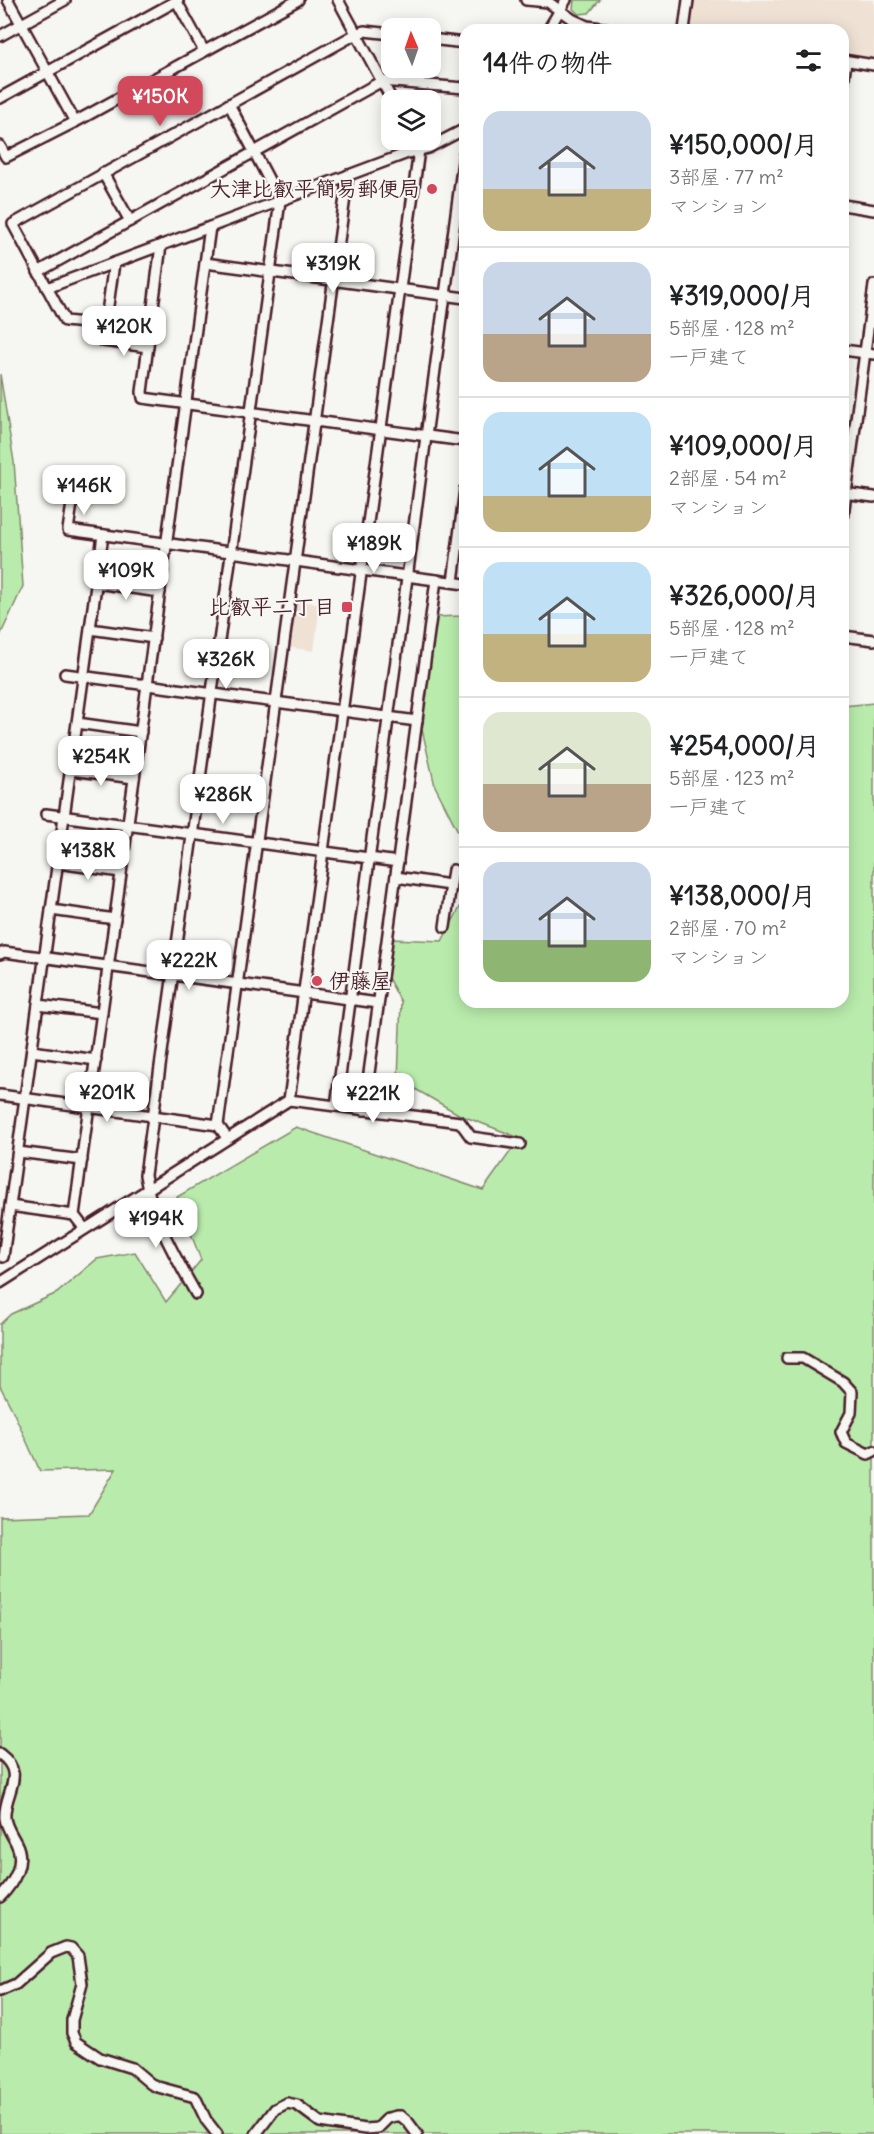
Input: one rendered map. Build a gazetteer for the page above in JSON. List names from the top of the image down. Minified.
{"places":{"other":["大津比叡平簡易郵便局","伊藤屋"],"transit":["比叡平二丁目"]},"north":"top","page":{"heading":"14件の物件","price":["¥150K","¥319K","¥120K","¥146K","¥189K","¥109K","¥326K","¥254K","¥286K","¥138K","¥222K","¥201K","¥221K","¥194K"],"list":[{"name":"¥150,000/月","note":"3部屋 · 77 m² · マンション"},{"name":"¥319,000/月","note":"5部屋 · 128 m² · 一戸建て"},{"name":"¥109,000/月","note":"2部屋 · 54 m² · マンション"},{"name":"¥326,000/月","note":"5部屋 · 128 m² · 一戸建て"},{"name":"¥254,000/月","note":"5部屋 · 123 m² · 一戸建て"},{"name":"¥138,000/月","note":"2部屋 · 70 m² · マンション"}]}}
